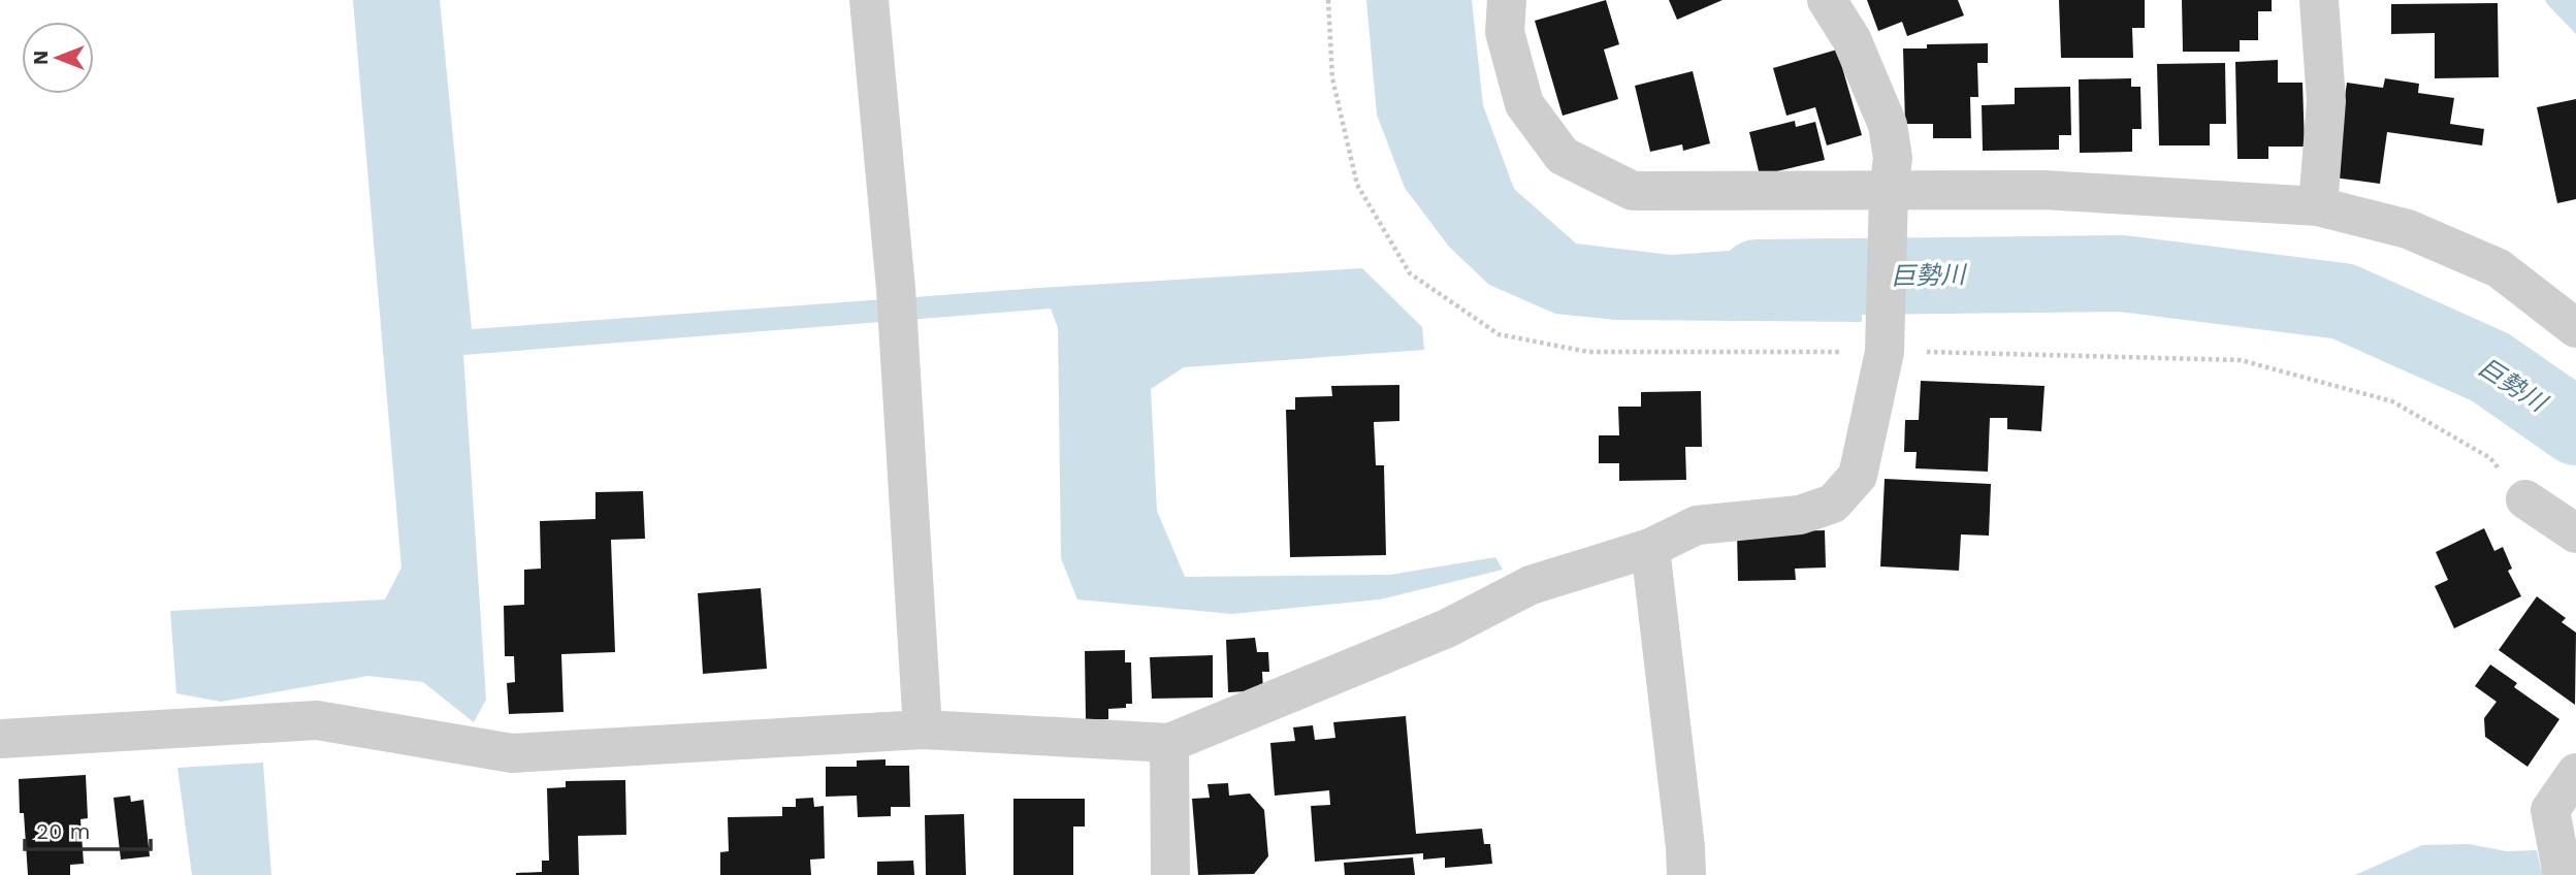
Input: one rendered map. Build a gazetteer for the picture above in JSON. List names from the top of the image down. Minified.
{"water":["巨勢川"],"scale_bar":"20 m","north":"left"}
